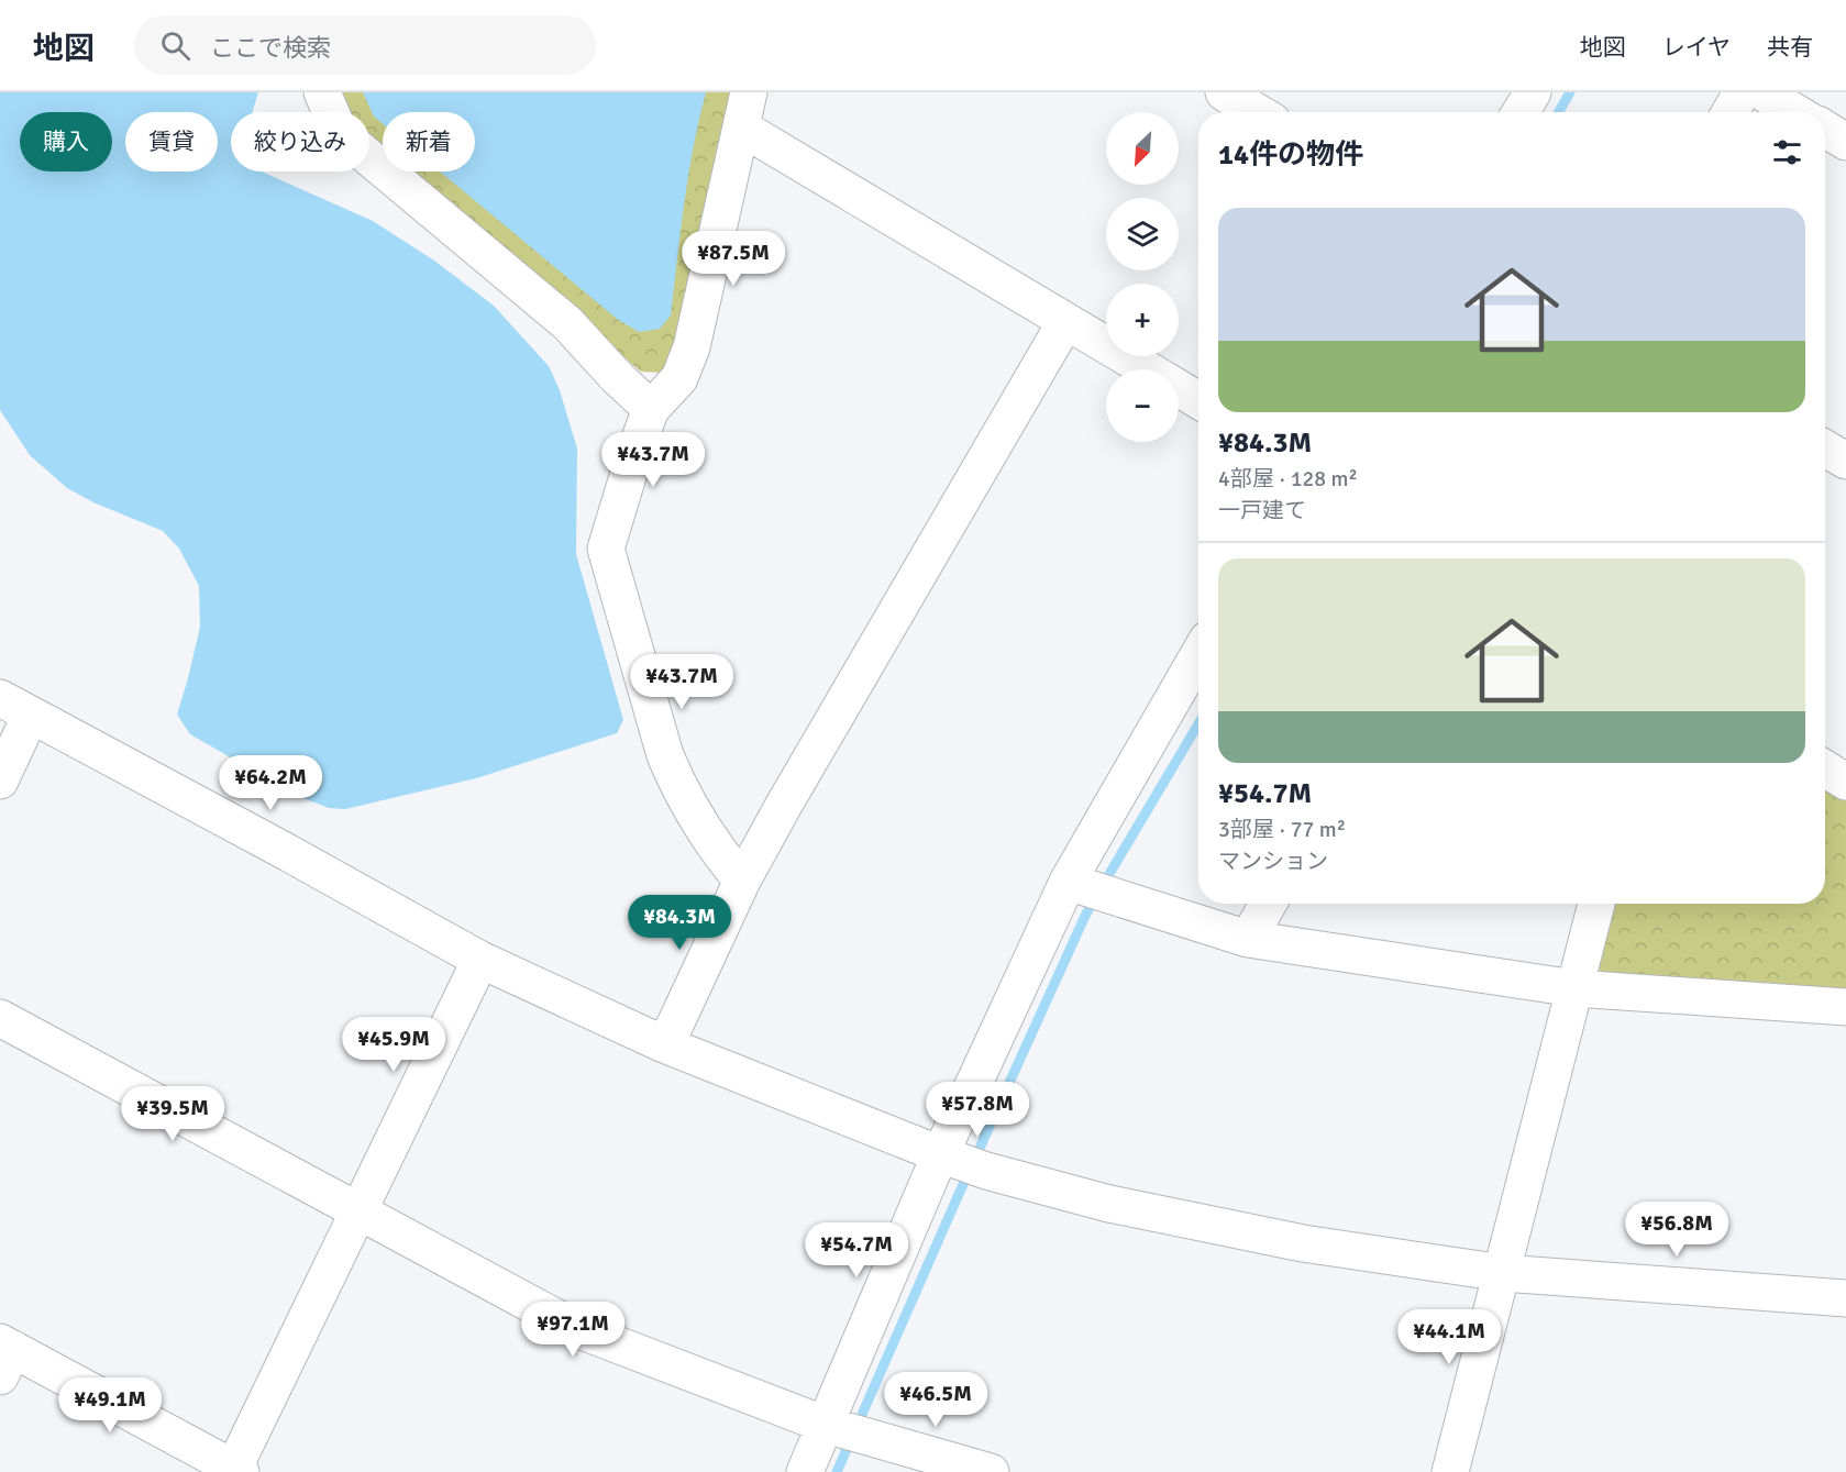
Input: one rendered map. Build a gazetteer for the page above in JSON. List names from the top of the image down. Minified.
{"north":"bottom left","page":{"header":"地図","search":"ここで検索","nav":["地図","レイヤ","共有"],"map_buttons":["+","−"],"chip":["購入","賃貸","絞り込み","新着"],"heading":"14件の物件","list":[{"name":"¥84.3M","note":"4部屋 · 128 m² · 一戸建て"},{"name":"¥54.7M","note":"3部屋 · 77 m² · マンション"}],"price":["¥87.5M","¥43.7M","¥43.7M","¥64.2M","¥84.3M","¥45.9M","¥57.8M","¥39.5M","¥56.8M","¥54.7M","¥97.1M","¥44.1M","¥46.5M","¥49.1M"]}}
